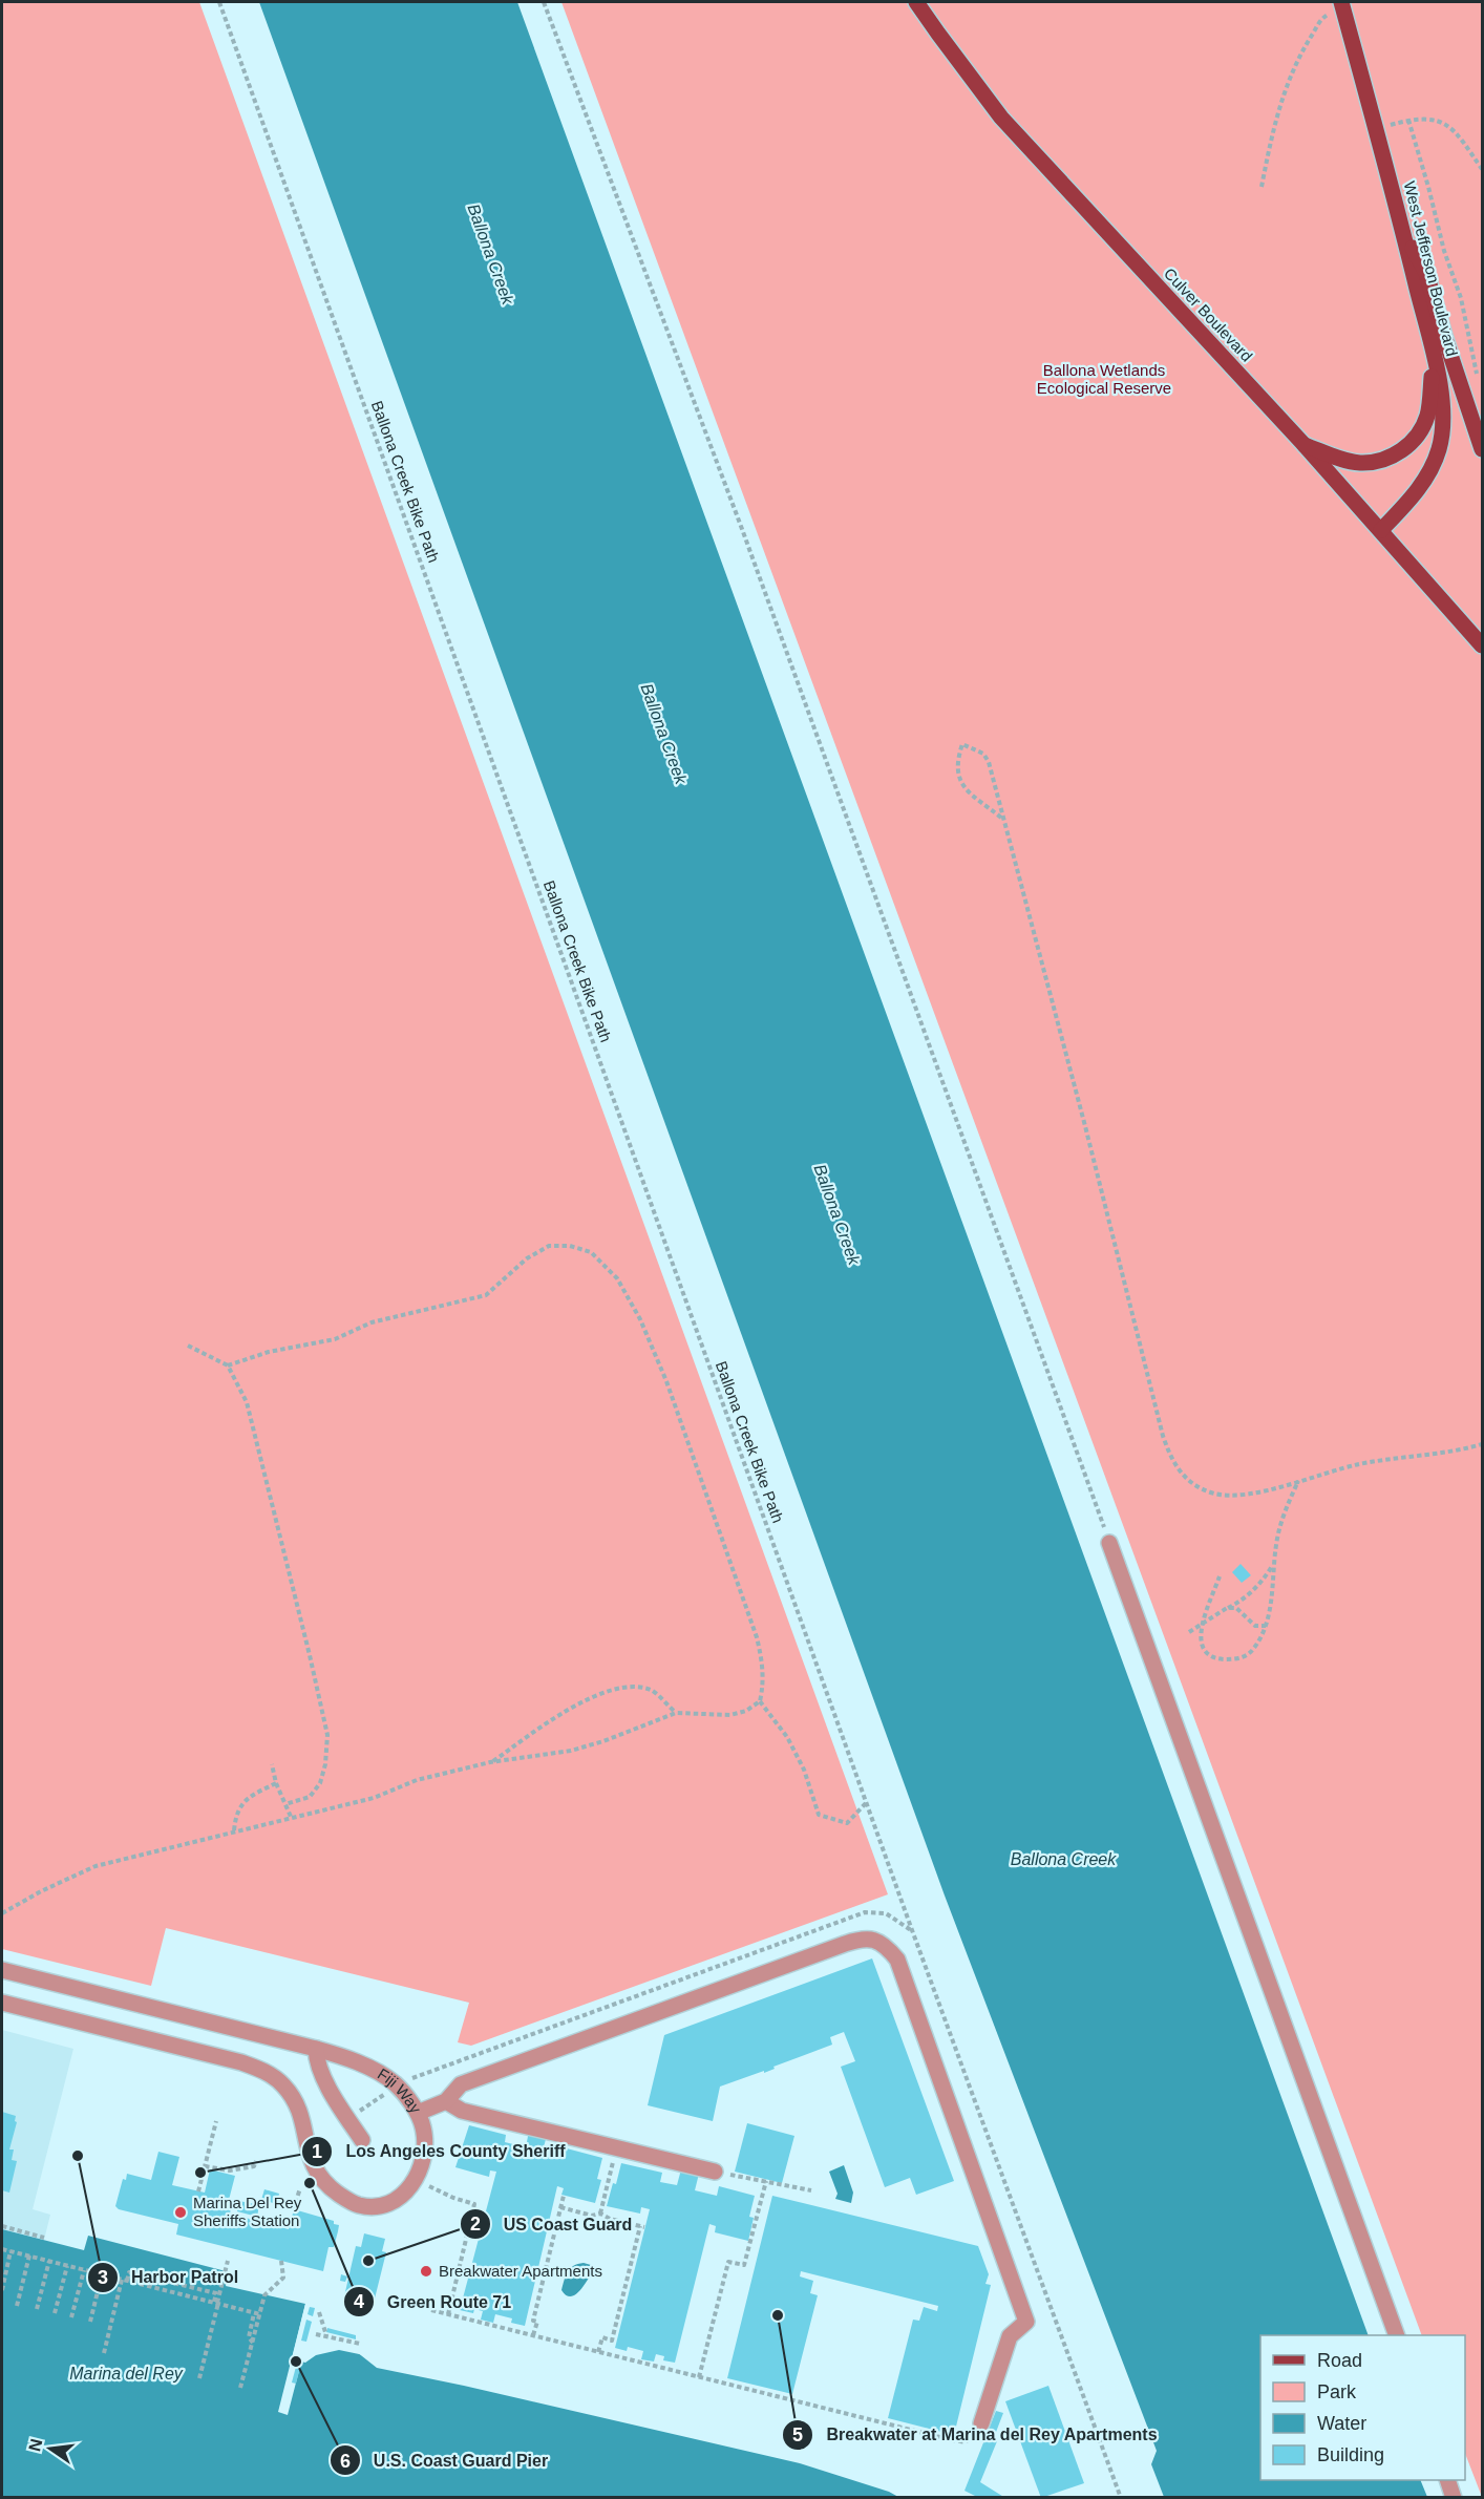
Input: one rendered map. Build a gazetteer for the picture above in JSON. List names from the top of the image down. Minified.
{"streets":{"main road":["West Jefferson Boulevard","Culver Boulevard"],"street":["Fiji Way"],"path":["Ballona Creek Bike Path"]},"crossings":[["West Jefferson Boulevard","Culver Boulevard"]],"water":["Ballona Creek","Marina del Rey"],"parks":["Ballona Wetlands Ecological Reserve"],"places":["Harbor Patrol","Los Angeles County Sheriff","Green Route 71","Marina Del Rey Sheriffs Station","US Coast Guard","Breakwater Apartments","Breakwater at Marina del Rey Apartments","U.S. Coast Guard Pier"],"legend":["Road","Park","Water","Building"],"north":"left"}
